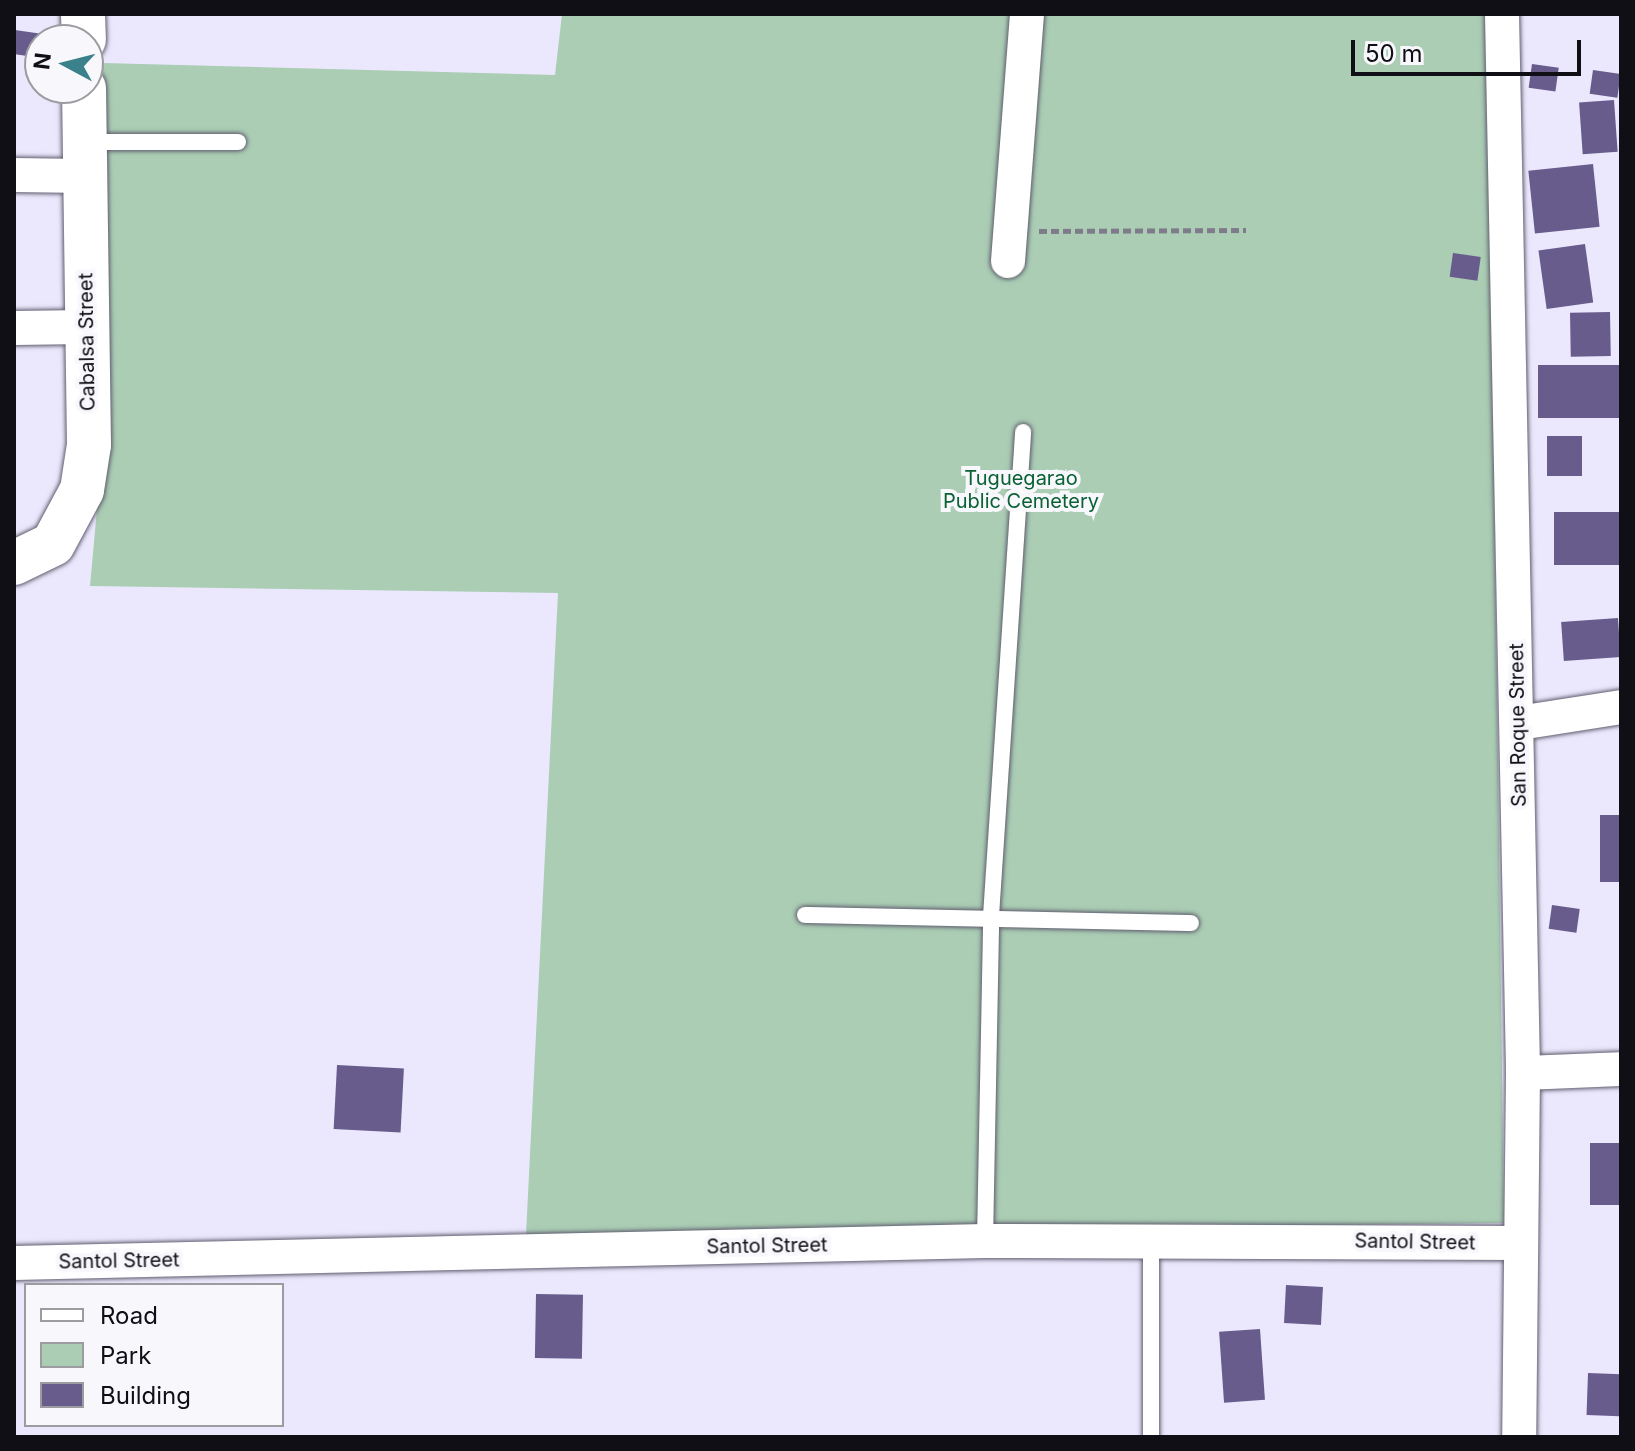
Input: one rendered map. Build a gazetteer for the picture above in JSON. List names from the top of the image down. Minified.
{"streets":{"street":["Cabalsa Street","San Roque Street","Santol Street"]},"crossings":[["San Roque Street","Santol Street"]],"parks":["Tuguegarao Public Cemetery"],"legend":["Road","Park","Building"],"scale_bar":"50 m","north":"left"}
